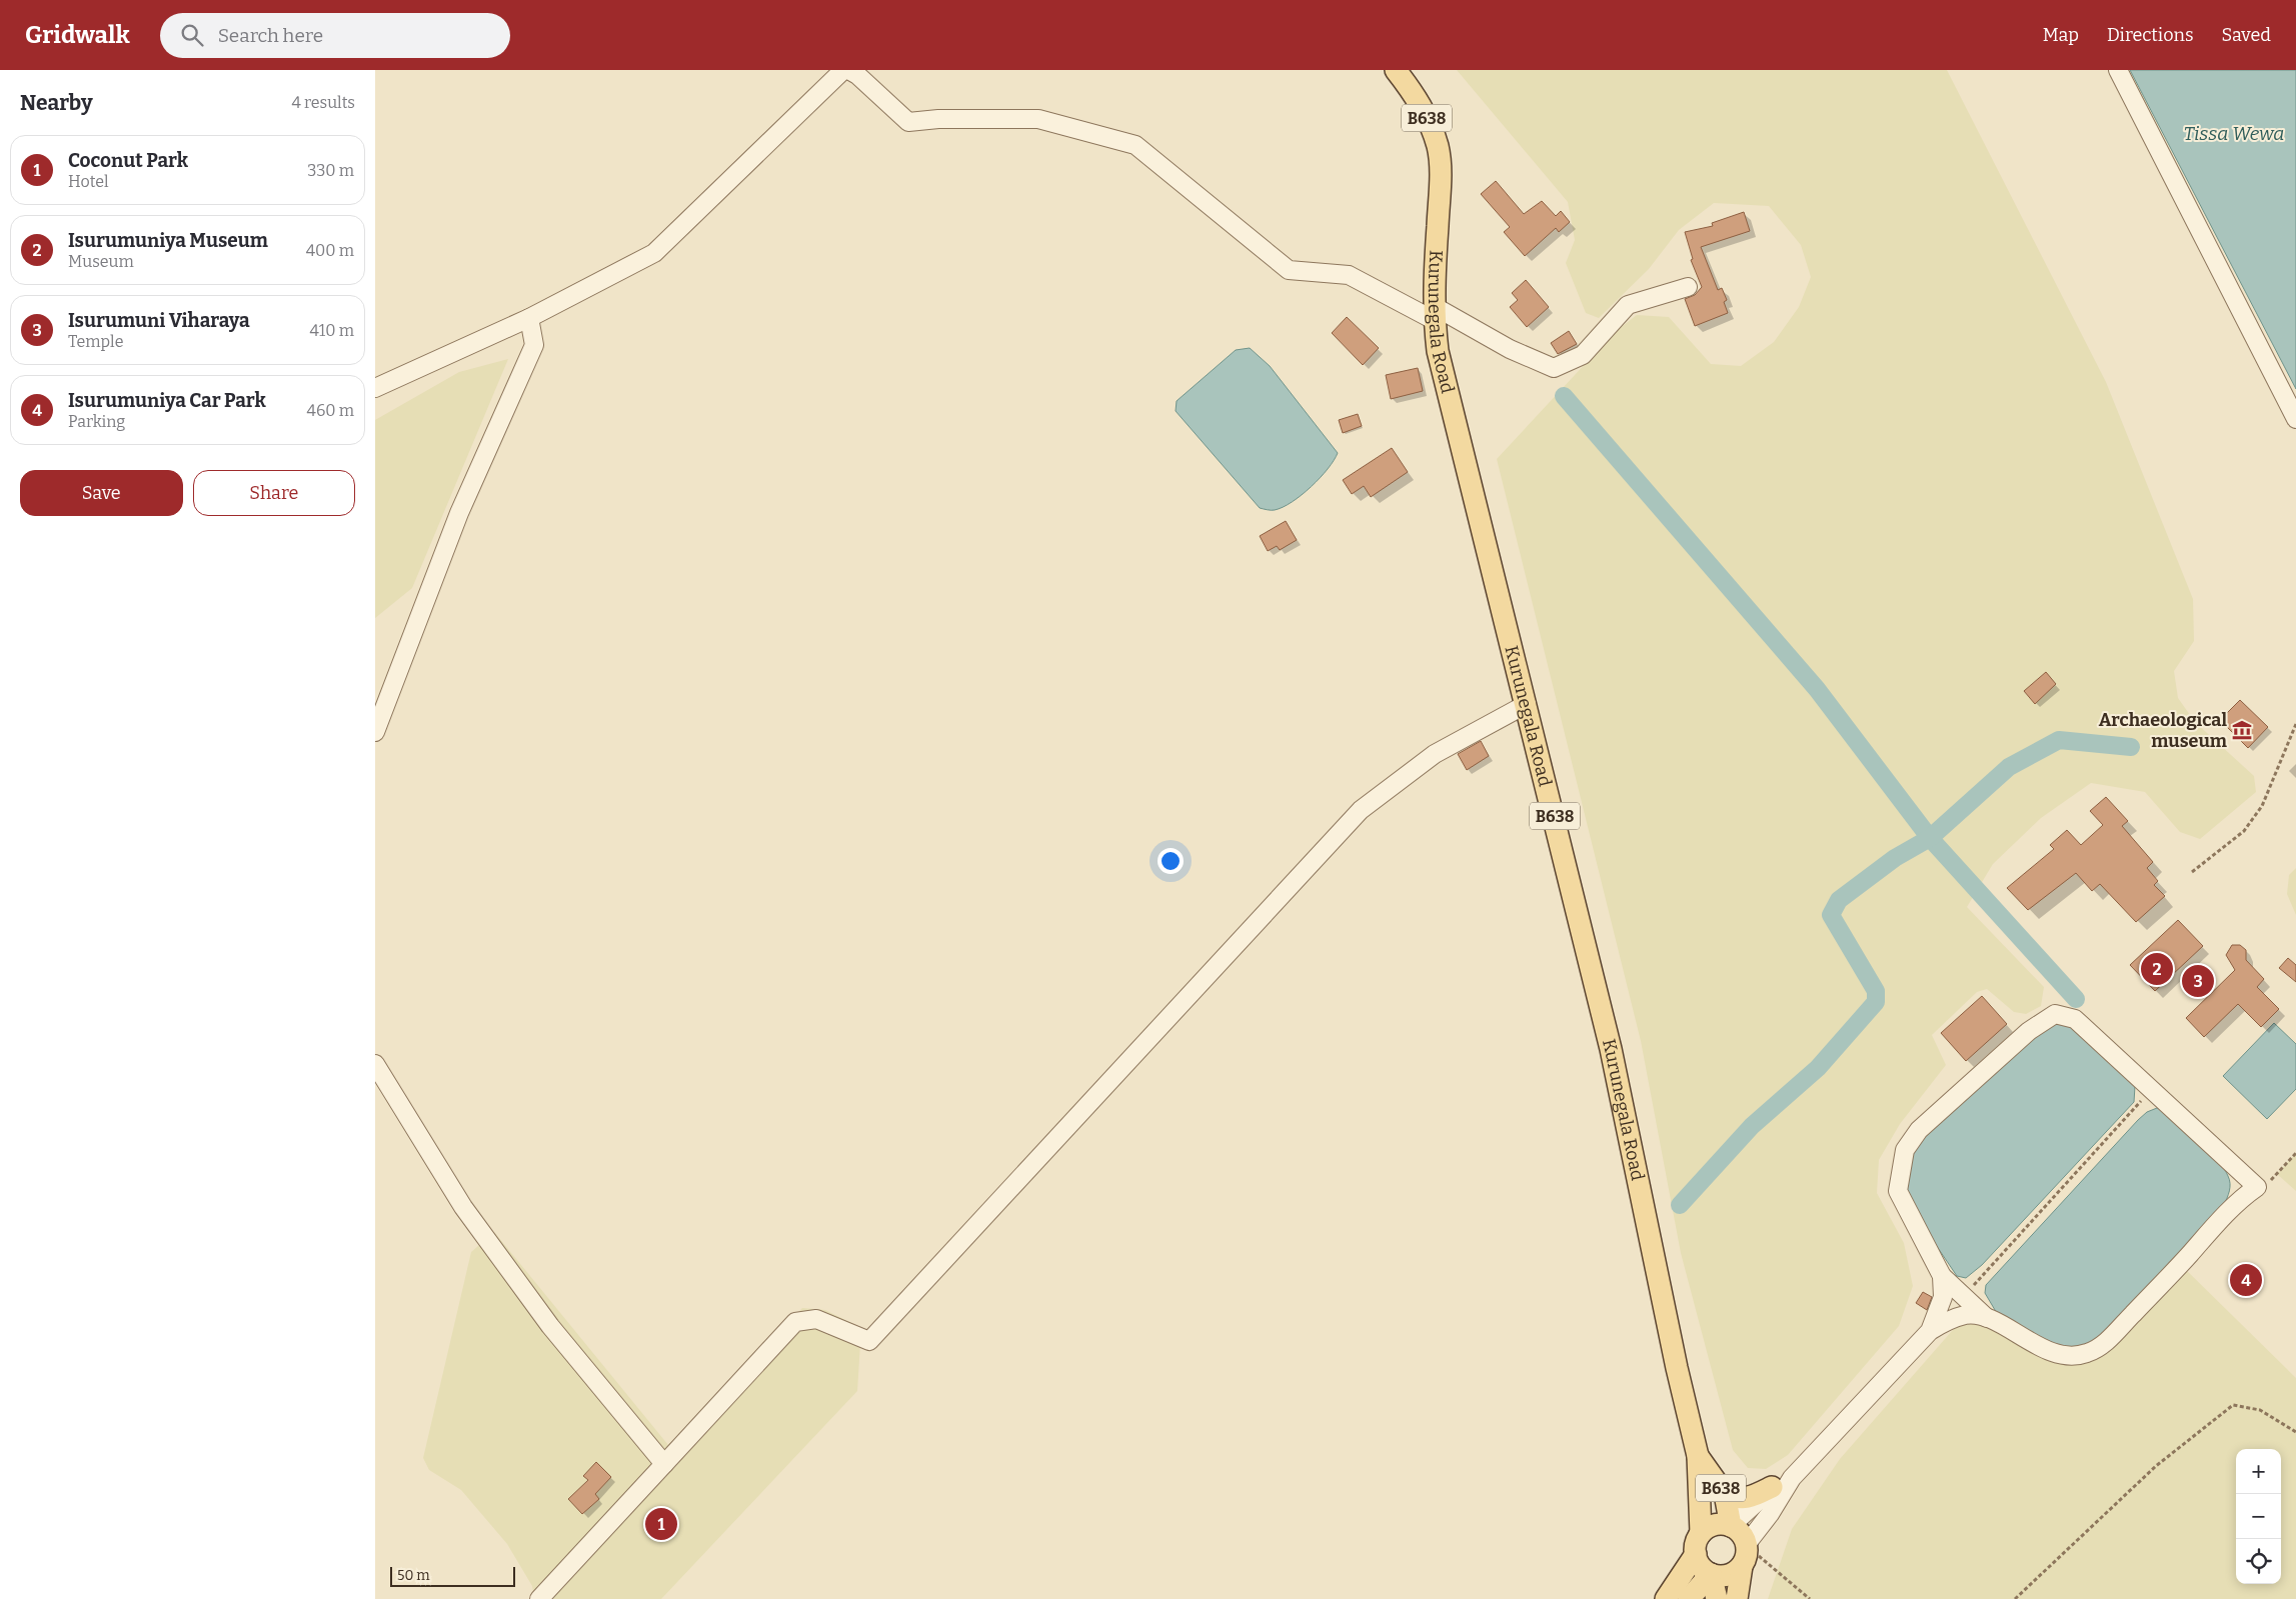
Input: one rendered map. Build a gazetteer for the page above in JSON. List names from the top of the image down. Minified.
{"streets":{"main road":["B638","Kurunegala Road"]},"water":["Tissa Wewa"],"places":{"museum":["Archaeological museum"]},"scale_bar":"50 m","page":{"header":"Gridwalk","search":"Search here","nav":["Map","Directions","Saved"],"heading":["Nearby","4 results"],"list":[{"mark":"1","name":"Coconut Park","note":"Hotel","value":"330 m"},{"mark":"2","name":"Isurumuniya Museum","note":"Museum","value":"400 m"},{"mark":"3","name":"Isurumuni Viharaya","note":"Temple","value":"410 m"},{"mark":"4","name":"Isurumuniya Car Park","note":"Parking","value":"460 m"}],"buttons":["Save","Share"],"pins":["2","3","4","1"],"map_buttons":["+","−"],"scale":"50 m"}}
